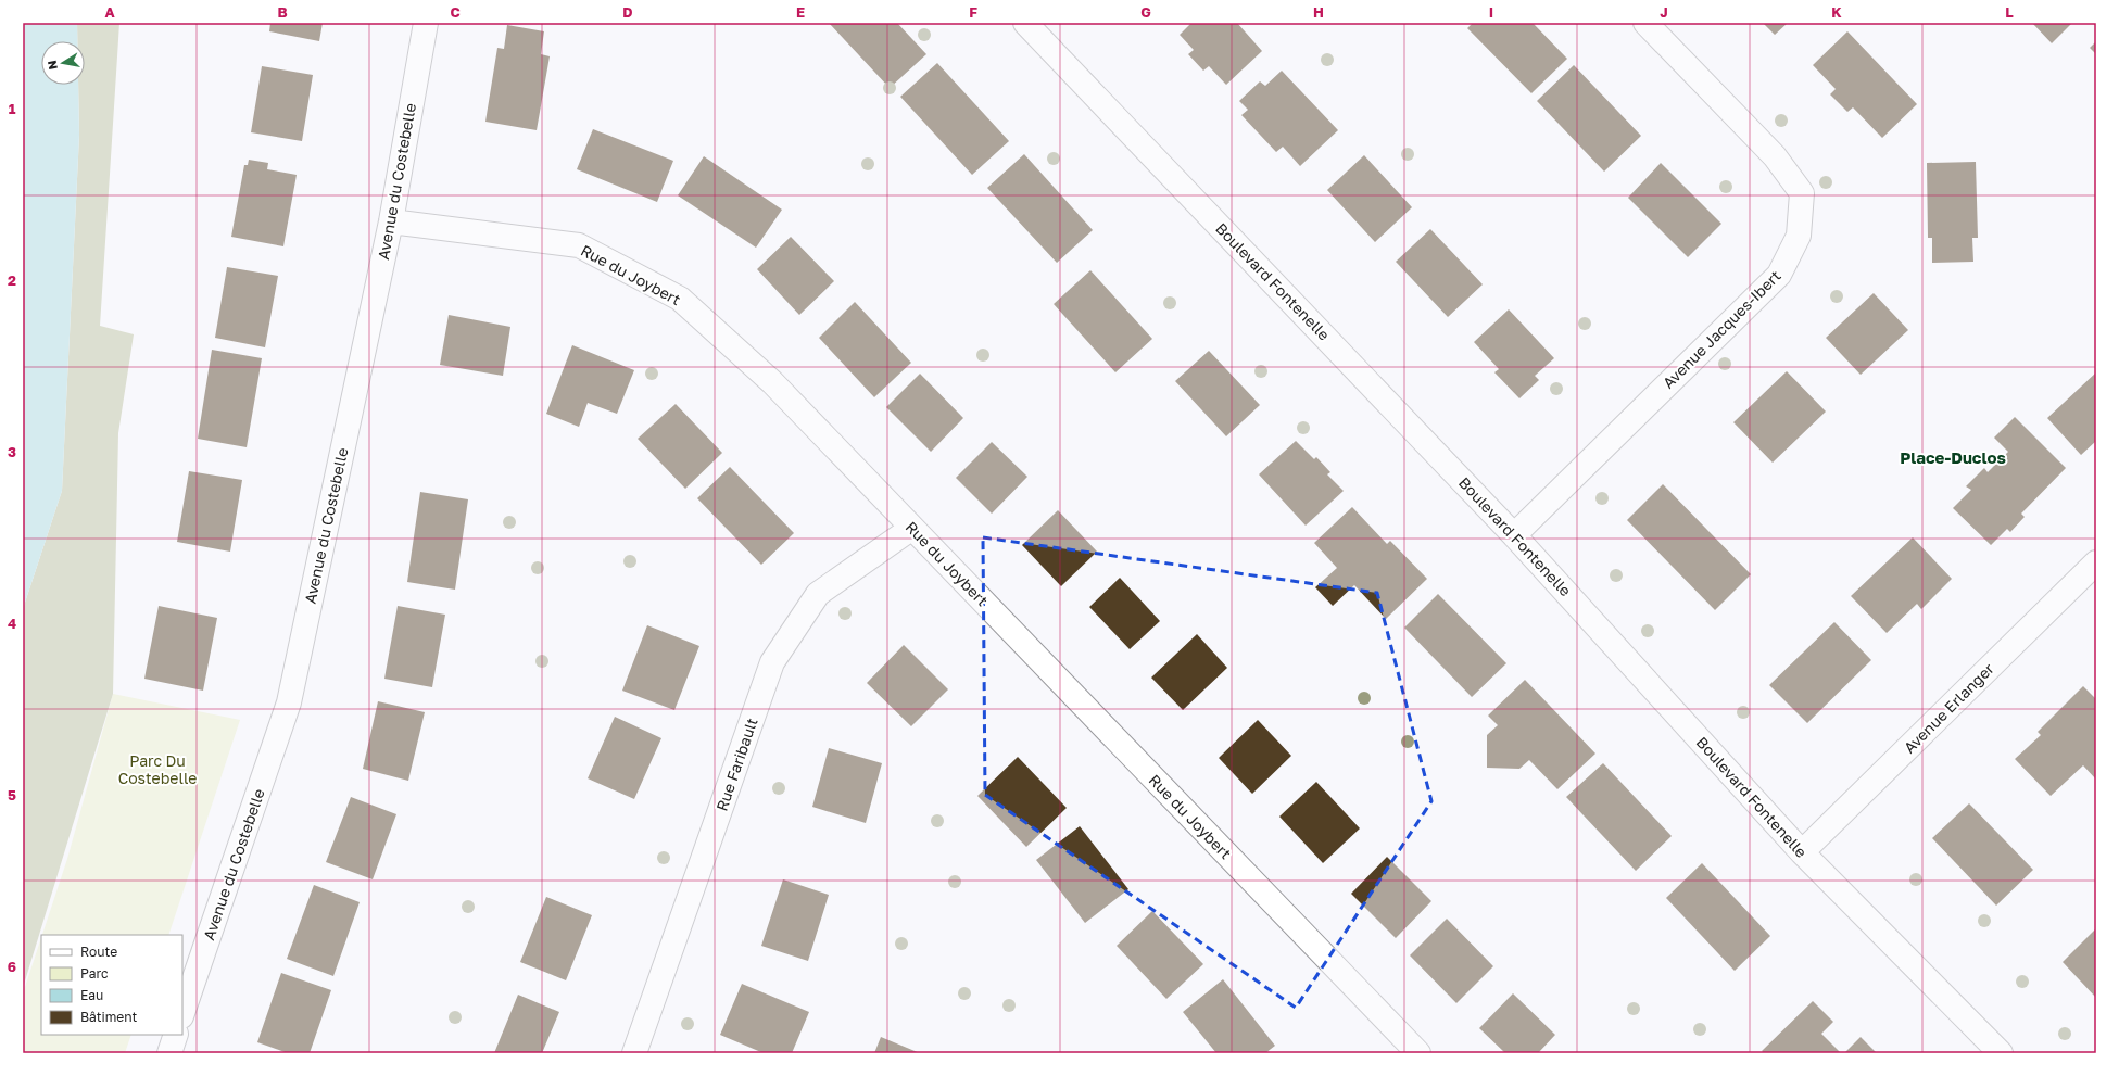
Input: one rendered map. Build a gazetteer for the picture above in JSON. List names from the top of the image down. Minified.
{"streets":{"street":["Avenue du Costebelle","Rue du Joybert","Boulevard Fontenelle","Avenue Jacques-Ibert","Avenue Erlanger","Rue Faribault"]},"crossings":[["Avenue du Costebelle","Rue du Joybert"],["Rue du Joybert","Rue Faribault"],["Boulevard Fontenelle","Avenue Jacques-Ibert"],["Boulevard Fontenelle","Avenue Erlanger"]],"districts":["Place-Duclos"],"parks":["Parc Du Costebelle"],"legend":["Route","Parc","Eau","Bâtiment"],"north":"left","grid":{"columns":["A","B","C","D","E","F","G","H","I","J","K","L"],"rows":["1","2","3","4","5","6"]}}
